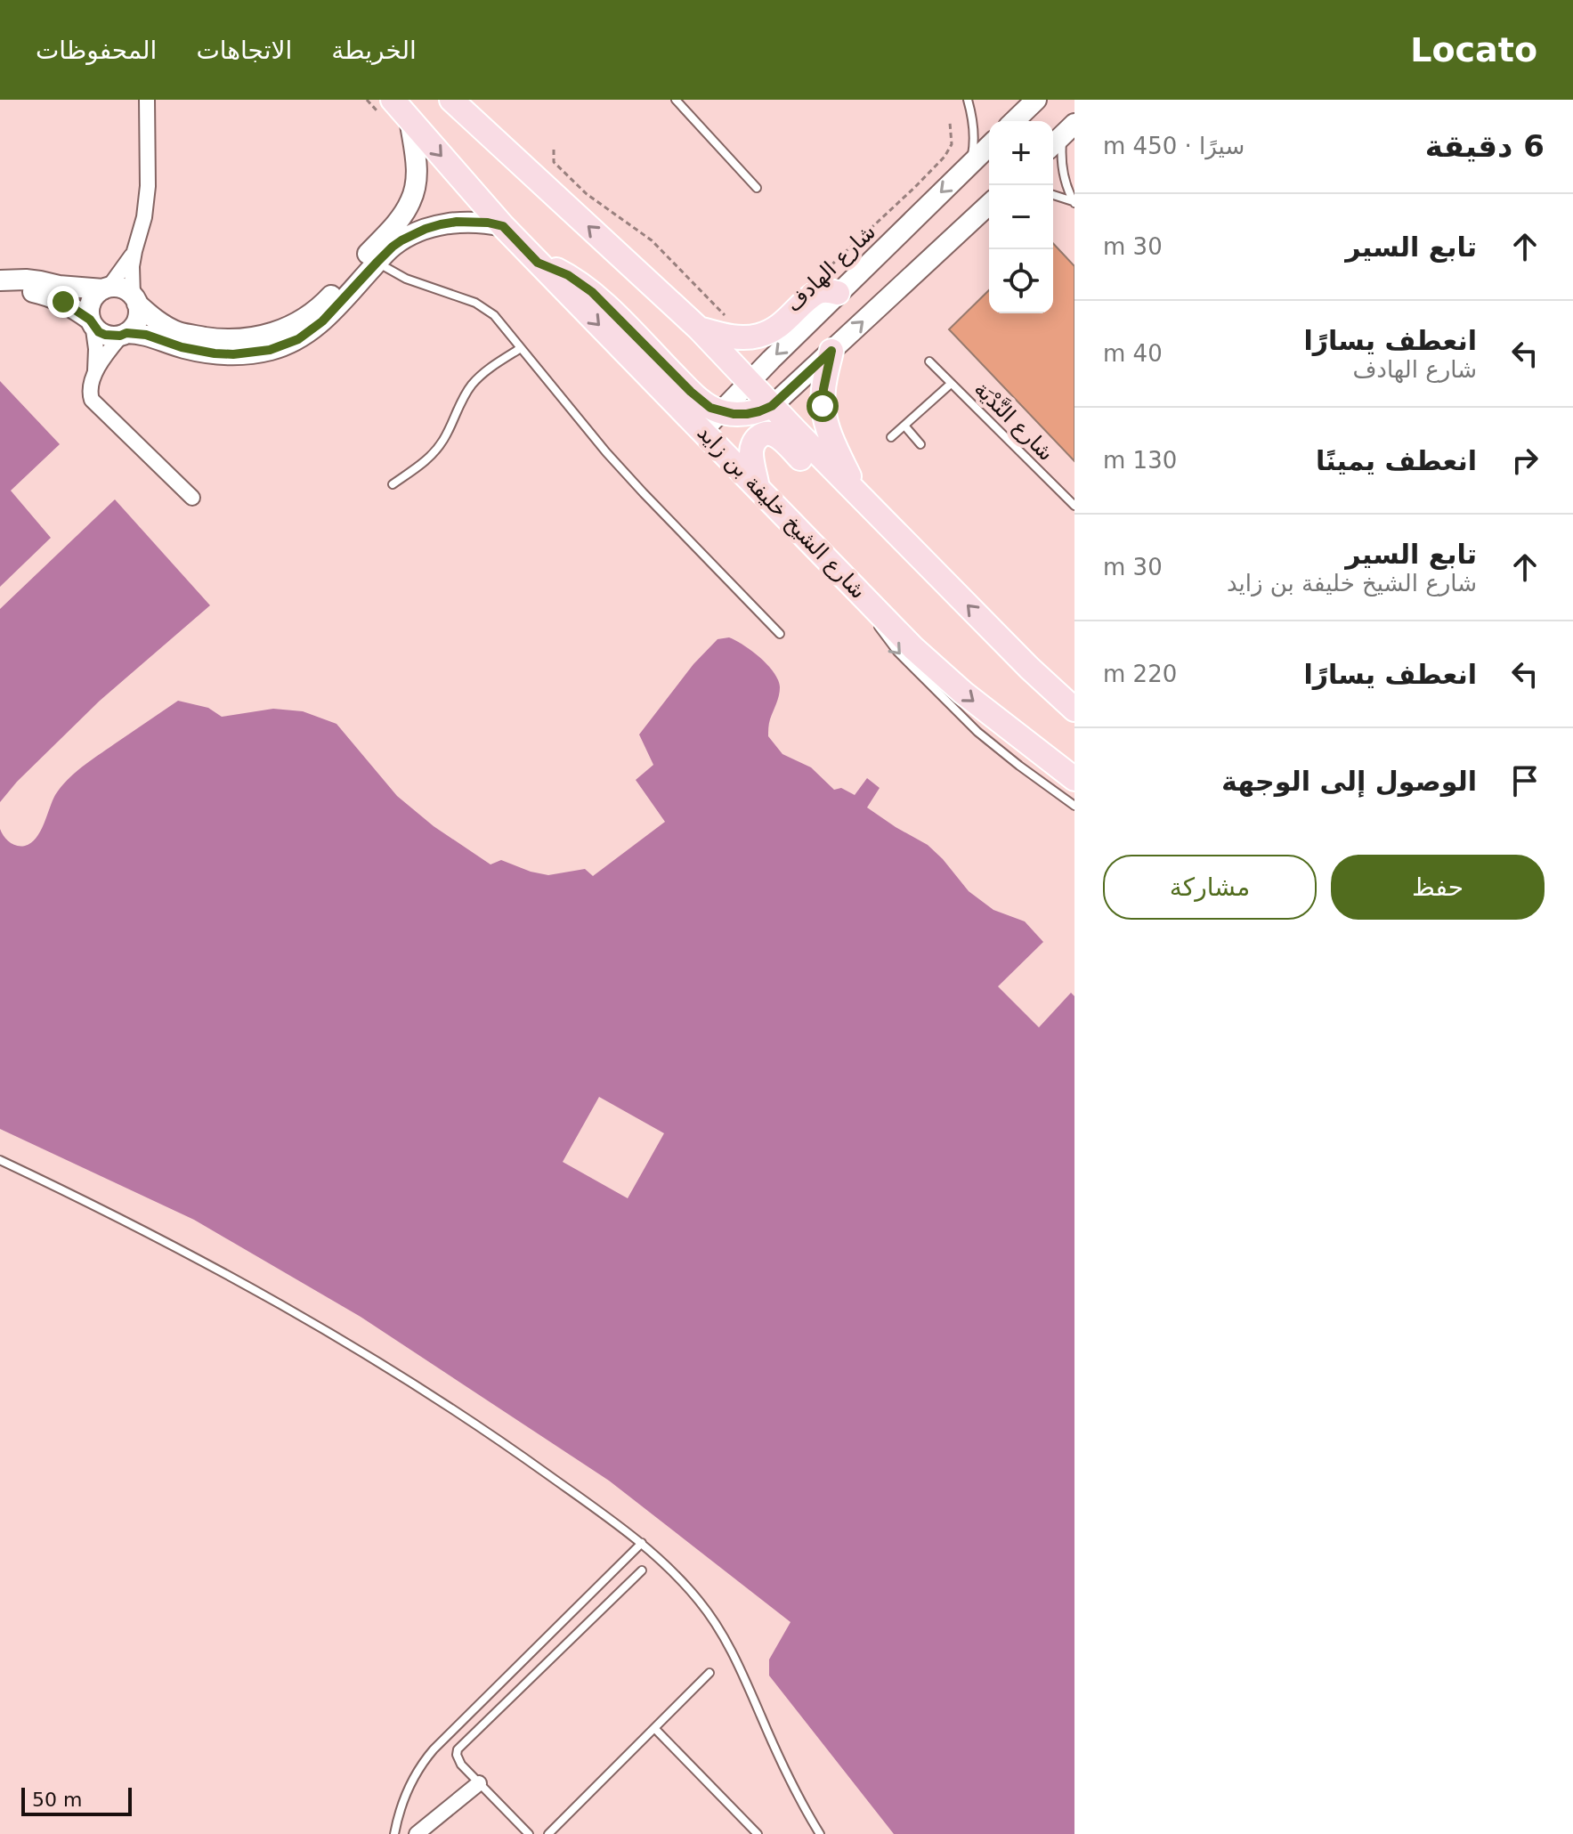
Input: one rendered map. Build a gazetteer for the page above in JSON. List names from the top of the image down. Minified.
{"streets":{"main road":["شارع الشيخ خليفة بن زايد"],"street":["شارع الهادف"],"lane":["شارع النَّدْيَة"]},"crossings":[["شارع الهادف","شارع الشيخ خليفة بن زايد"]],"scale_bar":"50 m","page":{"header":"Locato","nav":["الخريطة","الاتجاهات","المحفوظات"],"heading":["6 دقيقة","سيرًا · 450 m"],"map_buttons":["+","−"],"list":[["تابع السير","30 m"],["انعطف يسارًا","شارع الهادف","40 m"],["انعطف يمينًا","130 m"],["تابع السير","شارع الشيخ خليفة بن زايد","30 m"],["انعطف يسارًا","220 m"],"الوصول إلى الوجهة"],"buttons":["حفظ","مشاركة"],"scale":"50 m"}}
